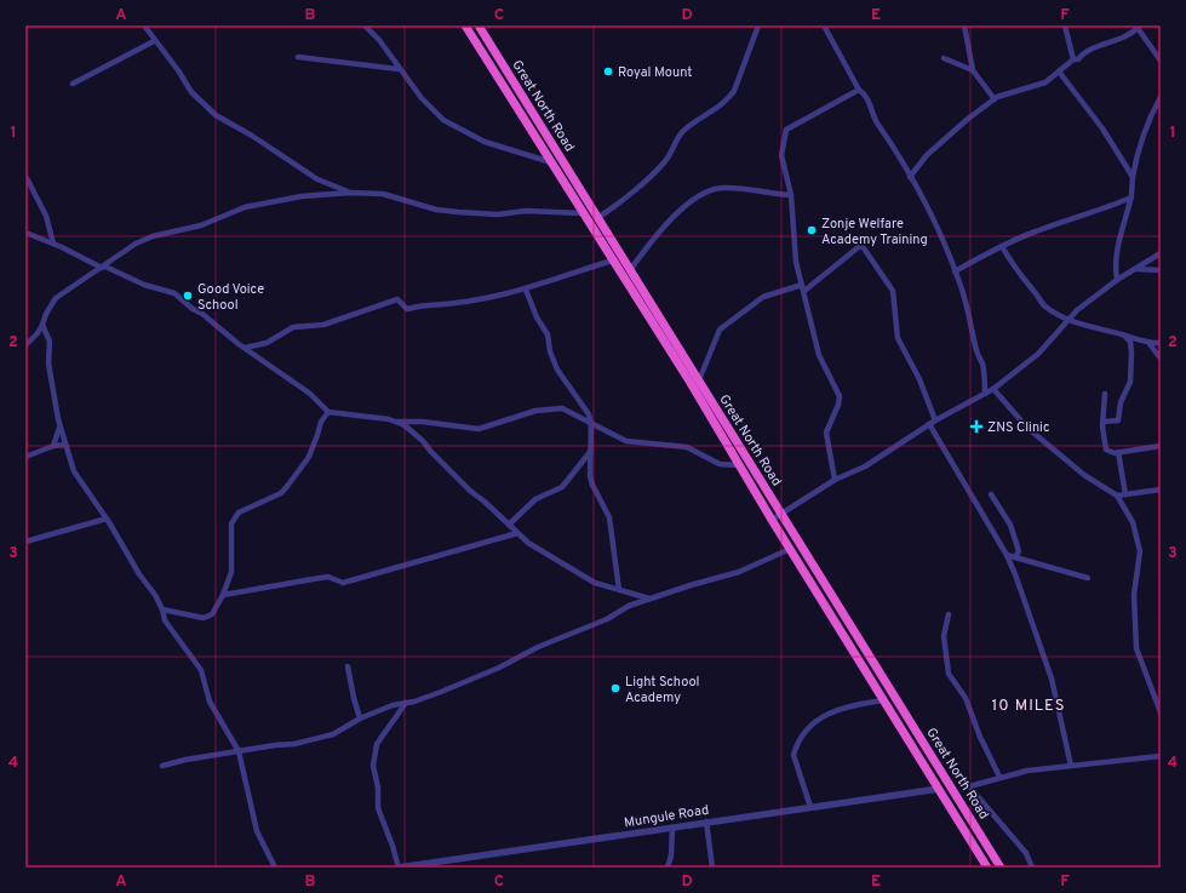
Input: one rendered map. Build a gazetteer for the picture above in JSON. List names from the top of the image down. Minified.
{"streets":{"highway":["Great North Road"],"street":["Mungule Road"]},"crossings":[["Great North Road","Mungule Road"]],"districts":["10 MILES"],"places":{"other":["Royal Mount","Zonje Welfare Academy Training","Good Voice School","Light School Academy"],"health":["ZNS Clinic"]},"grid":{"columns":["A","B","C","D","E","F"],"rows":["1","2","3","4"]}}
